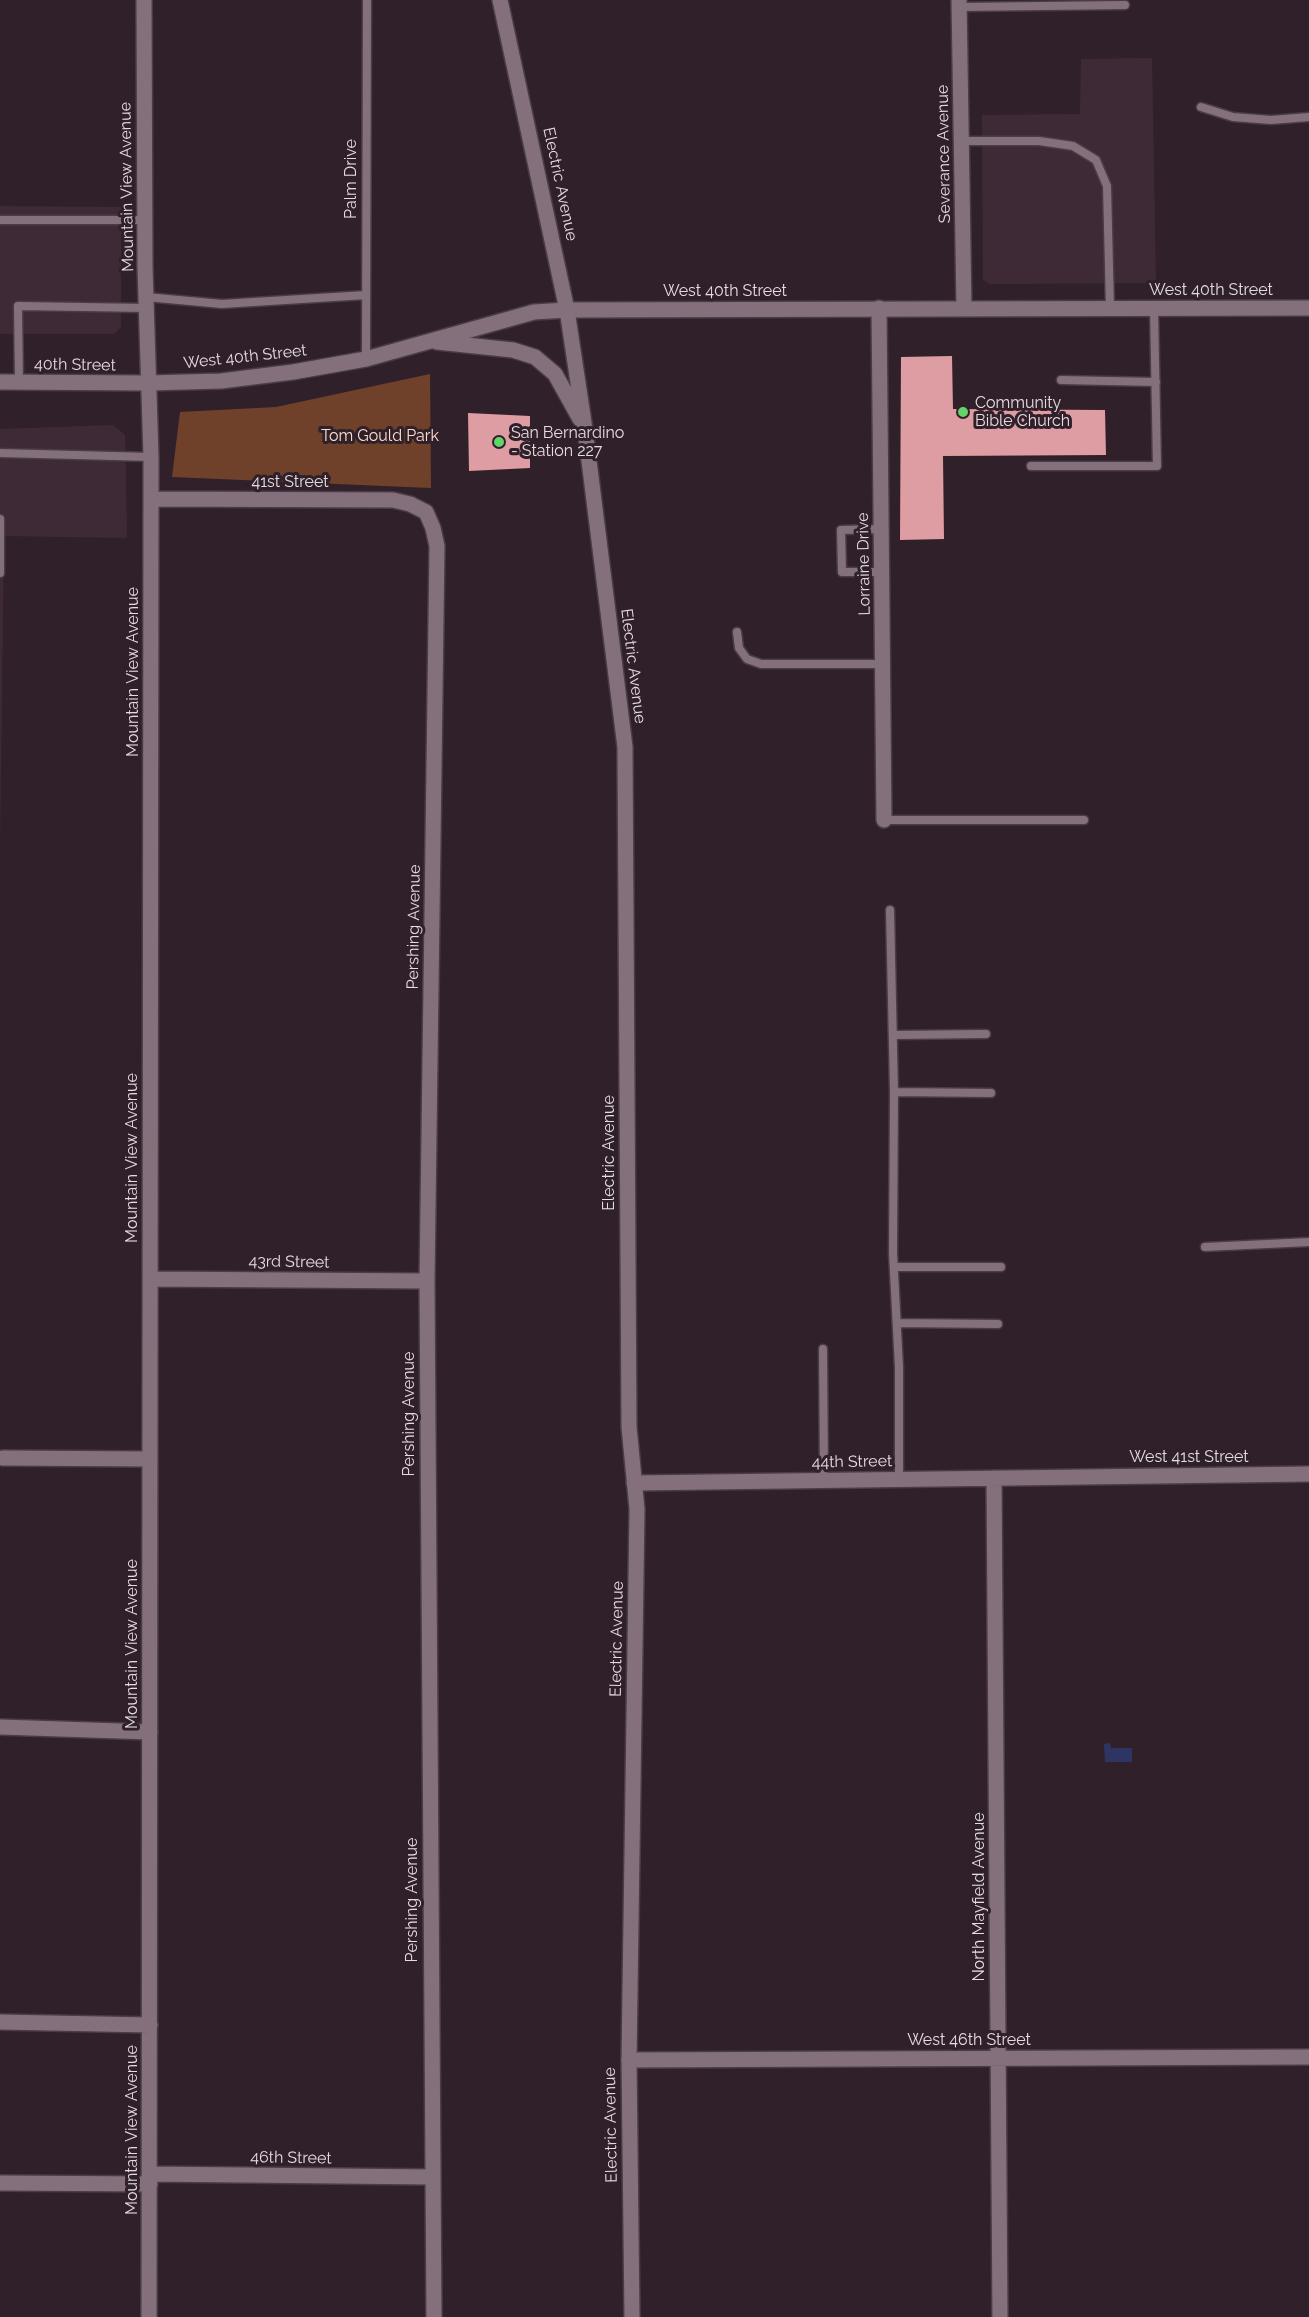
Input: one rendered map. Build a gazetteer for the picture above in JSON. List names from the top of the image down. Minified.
{"streets":{"street":["Severance Avenue","Electric Avenue","Mountain View Avenue","West 40th Street","40th Street","41st Street","Lorraine Drive","Pershing Avenue","43rd Street","West 41st Street","44th Street","North Mayfield Avenue","West 46th Street","46th Street"],"lane":["Palm Drive"]},"crossings":[["Severance Avenue","West 40th Street"],["Palm Drive","West 40th Street"],["Electric Avenue","West 40th Street"],["Electric Avenue","44th Street"],["Electric Avenue","West 46th Street"],["Mountain View Avenue","West 40th Street"],["Mountain View Avenue","40th Street"],["Mountain View Avenue","41st Street"],["Mountain View Avenue","43rd Street"],["Mountain View Avenue","46th Street"],["West 40th Street","40th Street"],["West 40th Street","Lorraine Drive"],["41st Street","Pershing Avenue"],["Pershing Avenue","43rd Street"],["Pershing Avenue","46th Street"],["West 41st Street","44th Street"],["44th Street","North Mayfield Avenue"],["North Mayfield Avenue","West 46th Street"]],"parks":["Tom Gould Park"],"places":["Community Bible Church","San Bernardino - Station 227"]}
